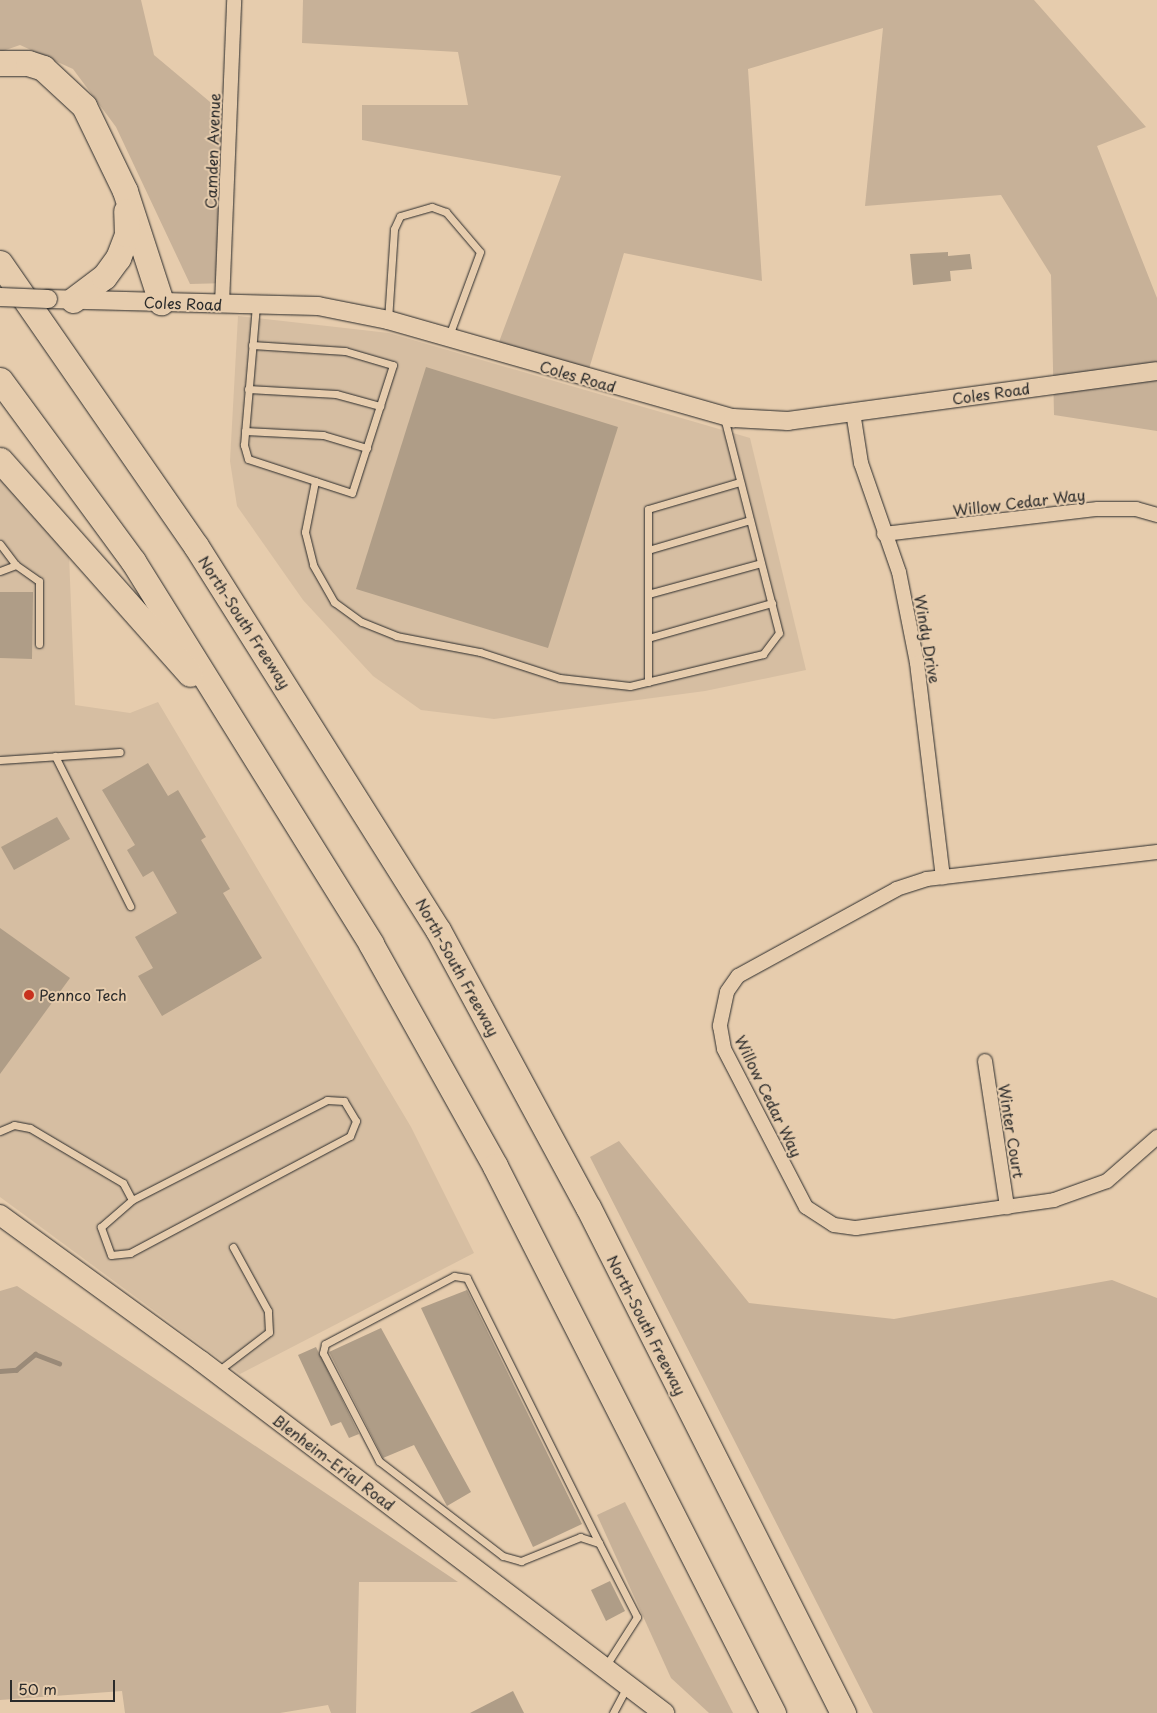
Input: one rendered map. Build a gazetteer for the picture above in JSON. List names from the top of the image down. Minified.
{"streets":{"highway":["North-South Freeway"],"main road":["Blenheim-Erial Road"],"street":["Camden Avenue","Coles Road","Willow Cedar Way","Windy Drive","Winter Court"]},"crossings":[["Camden Avenue","Coles Road"],["Coles Road","Windy Drive"],["Willow Cedar Way","Windy Drive"],["Willow Cedar Way","Winter Court"]],"places":["Pennco Tech"],"scale_bar":"50 m"}
